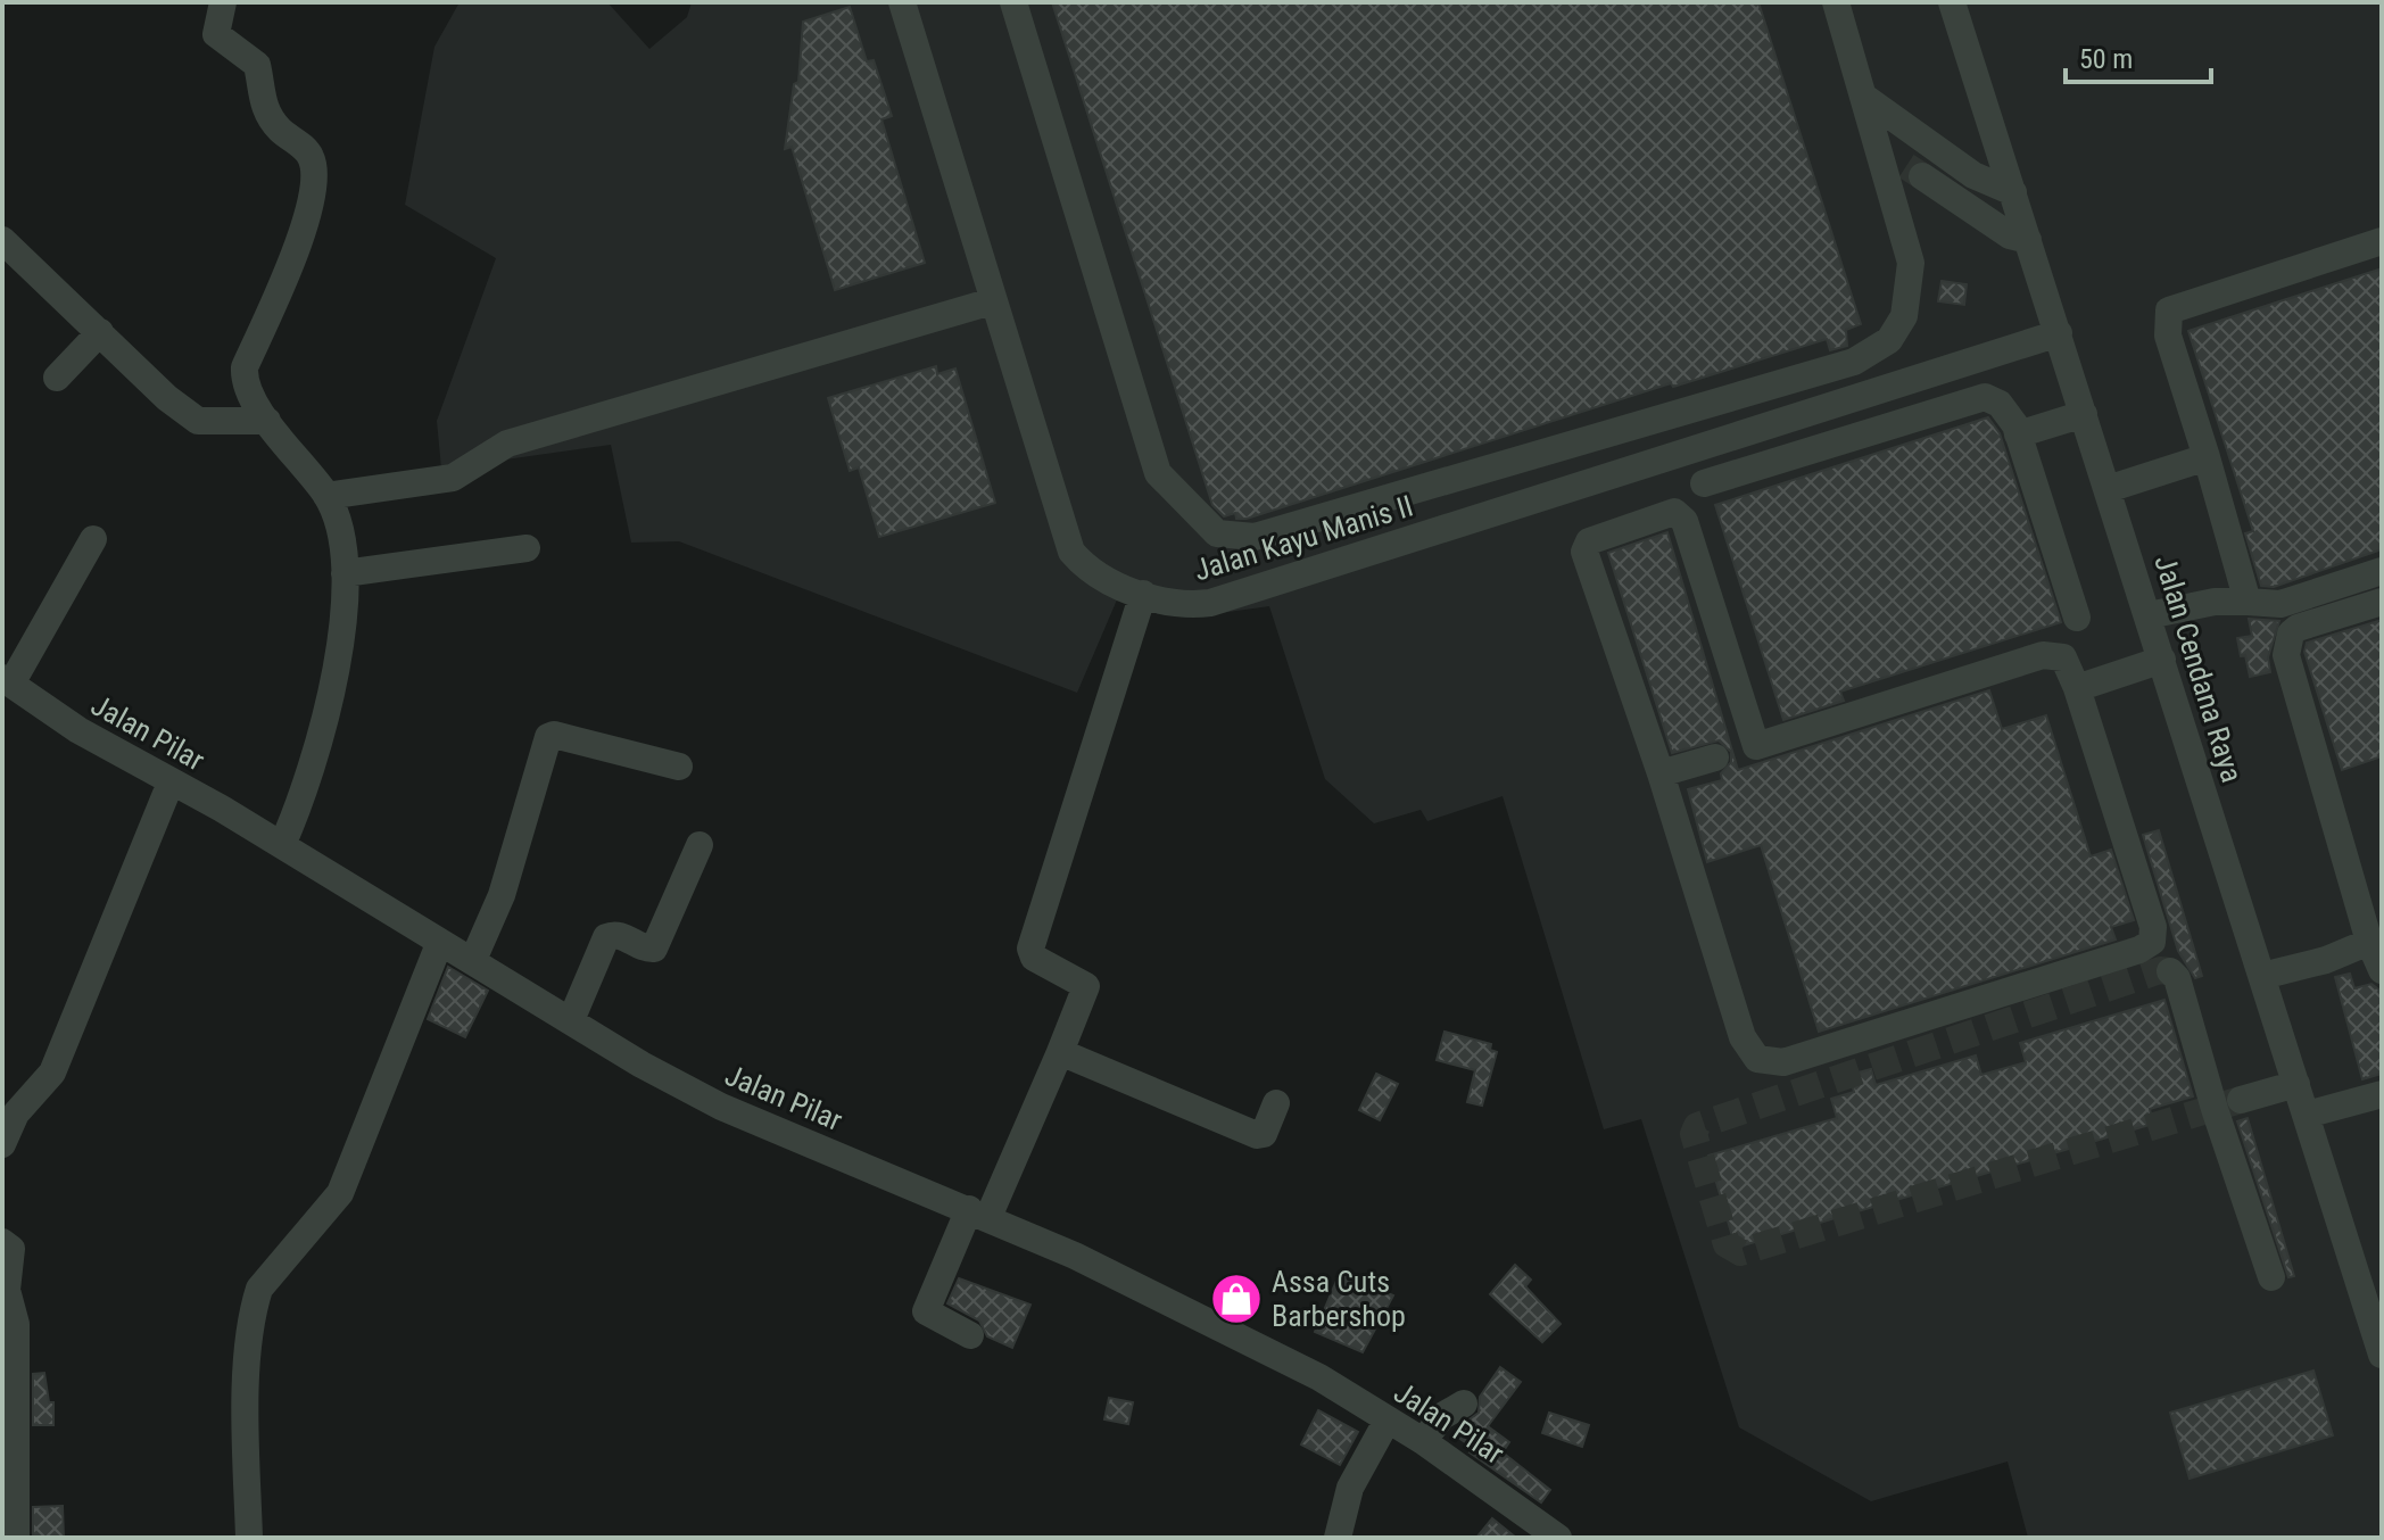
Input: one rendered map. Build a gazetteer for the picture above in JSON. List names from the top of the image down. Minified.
{"streets":{"street":["Jalan Kayu Manis II","Jalan Cendana Raya","Jalan Pilar"]},"crossings":[["Jalan Kayu Manis II","Jalan Cendana Raya"]],"places":{"shop":["Assa Cuts Barbershop"]},"scale_bar":"50 m"}
